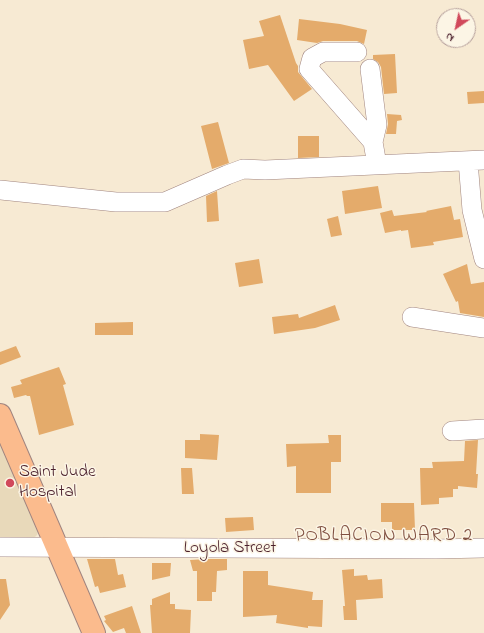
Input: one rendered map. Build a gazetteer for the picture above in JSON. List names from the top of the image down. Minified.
{"streets":{"street":["Loyola Street"]},"districts":["POBLACION WARD 2"],"places":["Saint Jude Hospital"],"north":"bottom left"}
